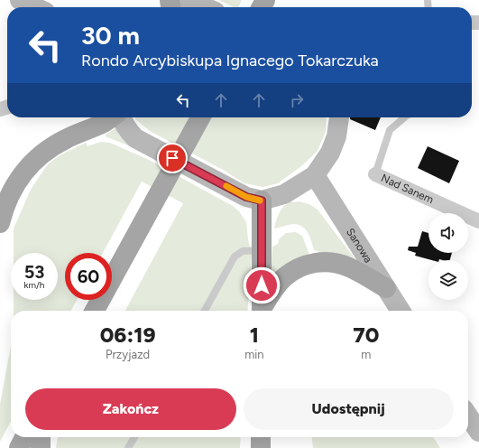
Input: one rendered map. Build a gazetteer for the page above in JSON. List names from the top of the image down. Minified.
{"streets":{"main road":["Sanowa"],"street":["Nad Sanem"]},"page":{"turn":["30 m","Rondo Arcybiskupa Ignacego Tokarczuka"],"speed":"53 km/h","limit":"60","eta":["06:19","Przyjazd","1","min","70","m"],"buttons":["Zakończ","Udostępnij"]}}
